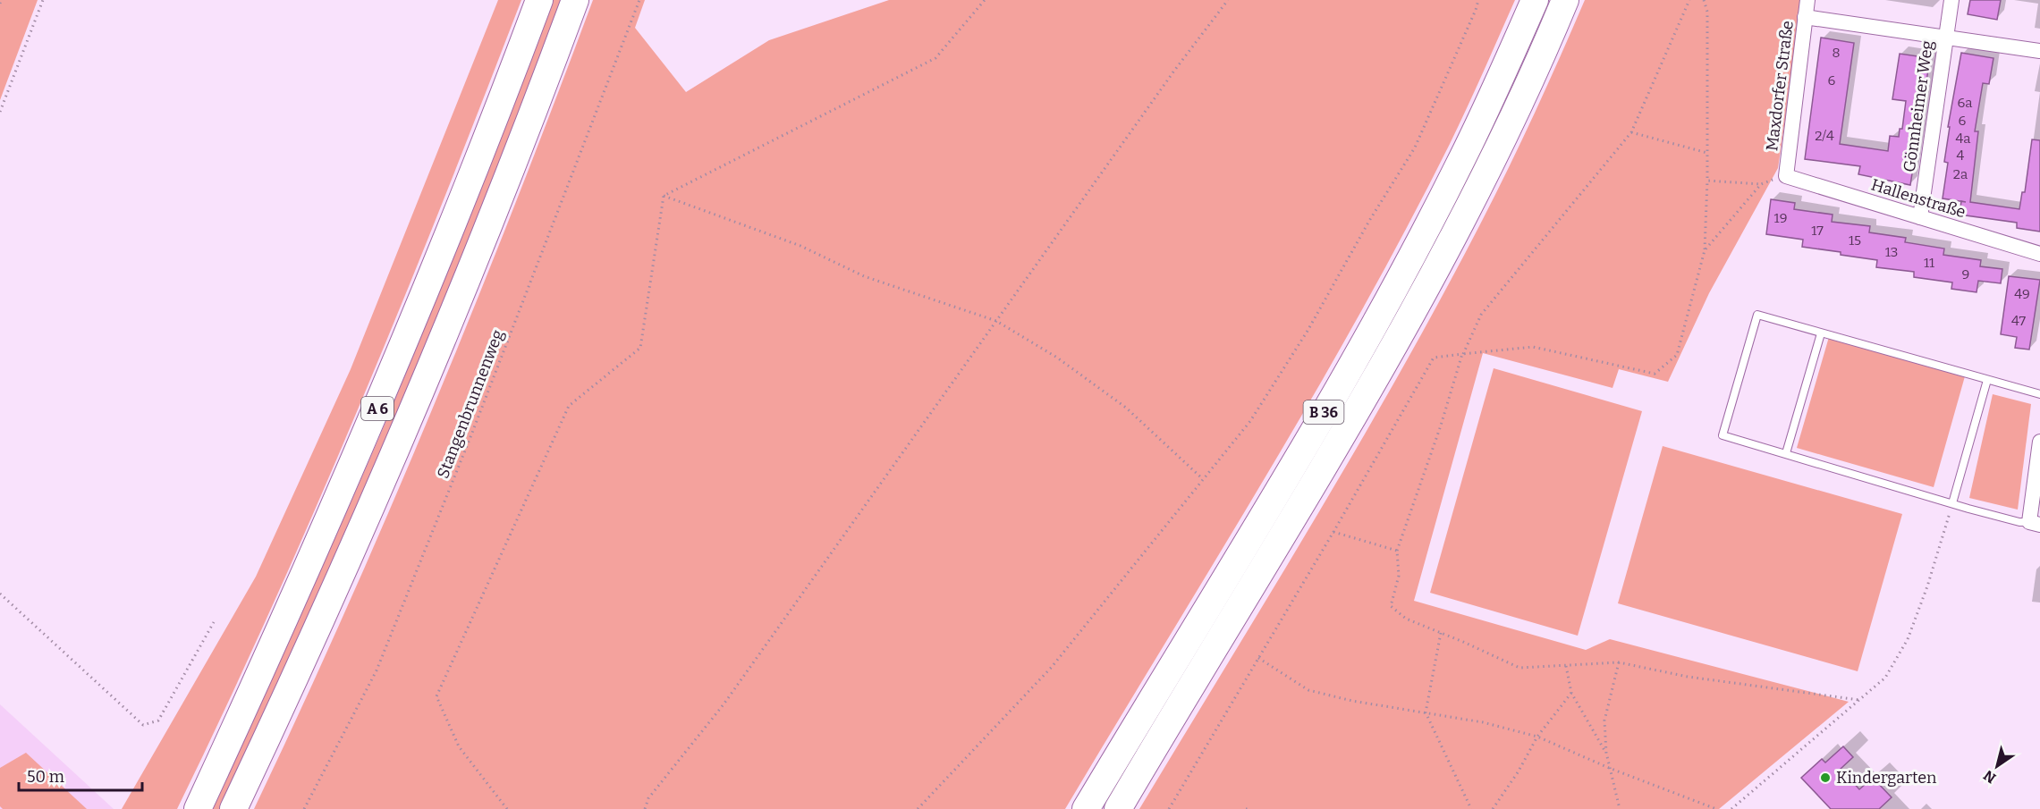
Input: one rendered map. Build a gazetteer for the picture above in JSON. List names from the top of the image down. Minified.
{"streets":{"highway":["A 6","B 36"],"street":["Maxdorfer Straße","Gönnheimer Weg","Hallenstraße"],"path":["Stangenbrunnenweg"]},"crossings":[["Maxdorfer Straße","Hallenstraße"],["Gönnheimer Weg","Hallenstraße"]],"places":["Kindergarten"],"house_numbers":["8","6","6a","6","2/4","4a","4","2a","19","17","15","13","11","9","49","47"],"scale_bar":"50 m","north":"bottom left"}
